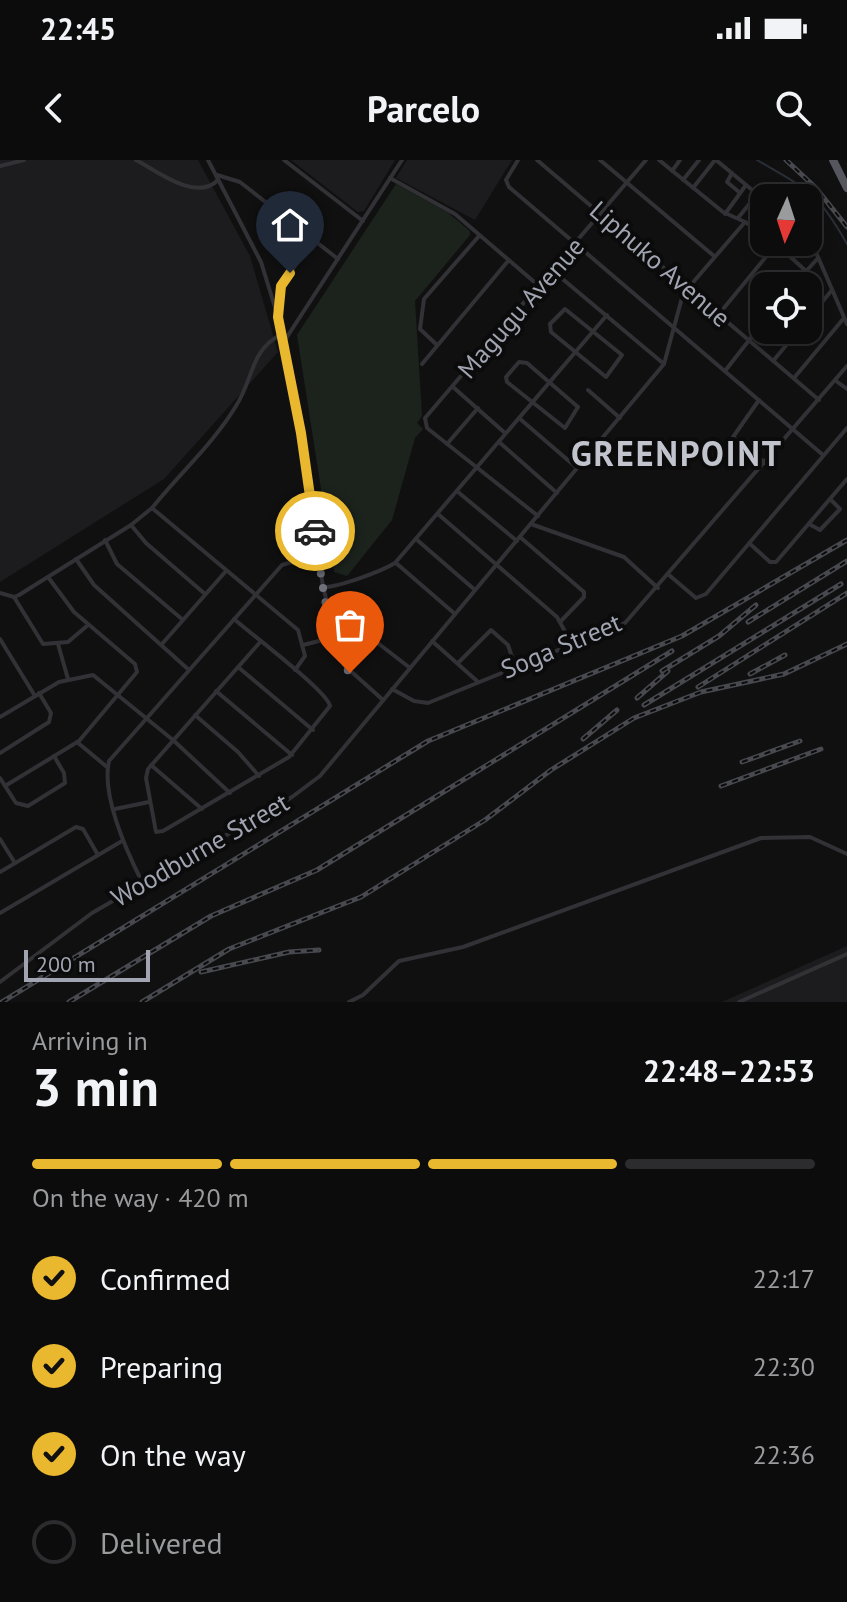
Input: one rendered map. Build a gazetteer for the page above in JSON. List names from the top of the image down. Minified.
{"streets":{"street":["Liphuko Avenue","Magugu Avenue","Soga Street","Woodburne Street"]},"crossings":[["Liphuko Avenue","Magugu Avenue"],["Liphuko Avenue","Soga Street"],["Soga Street","Woodburne Street"]],"districts":["GREENPOINT"],"scale_bar":"200 m","north":"bottom","page":{"status":"22:45","header":"Parcelo","scale":"200 m","heading":["3 min","Arriving in","22:48–22:53"],"bar":"On the way · 420 m","list":[["Confirmed","22:17"],["Preparing","22:30"],["On the way","22:36"],"Delivered"]}}
